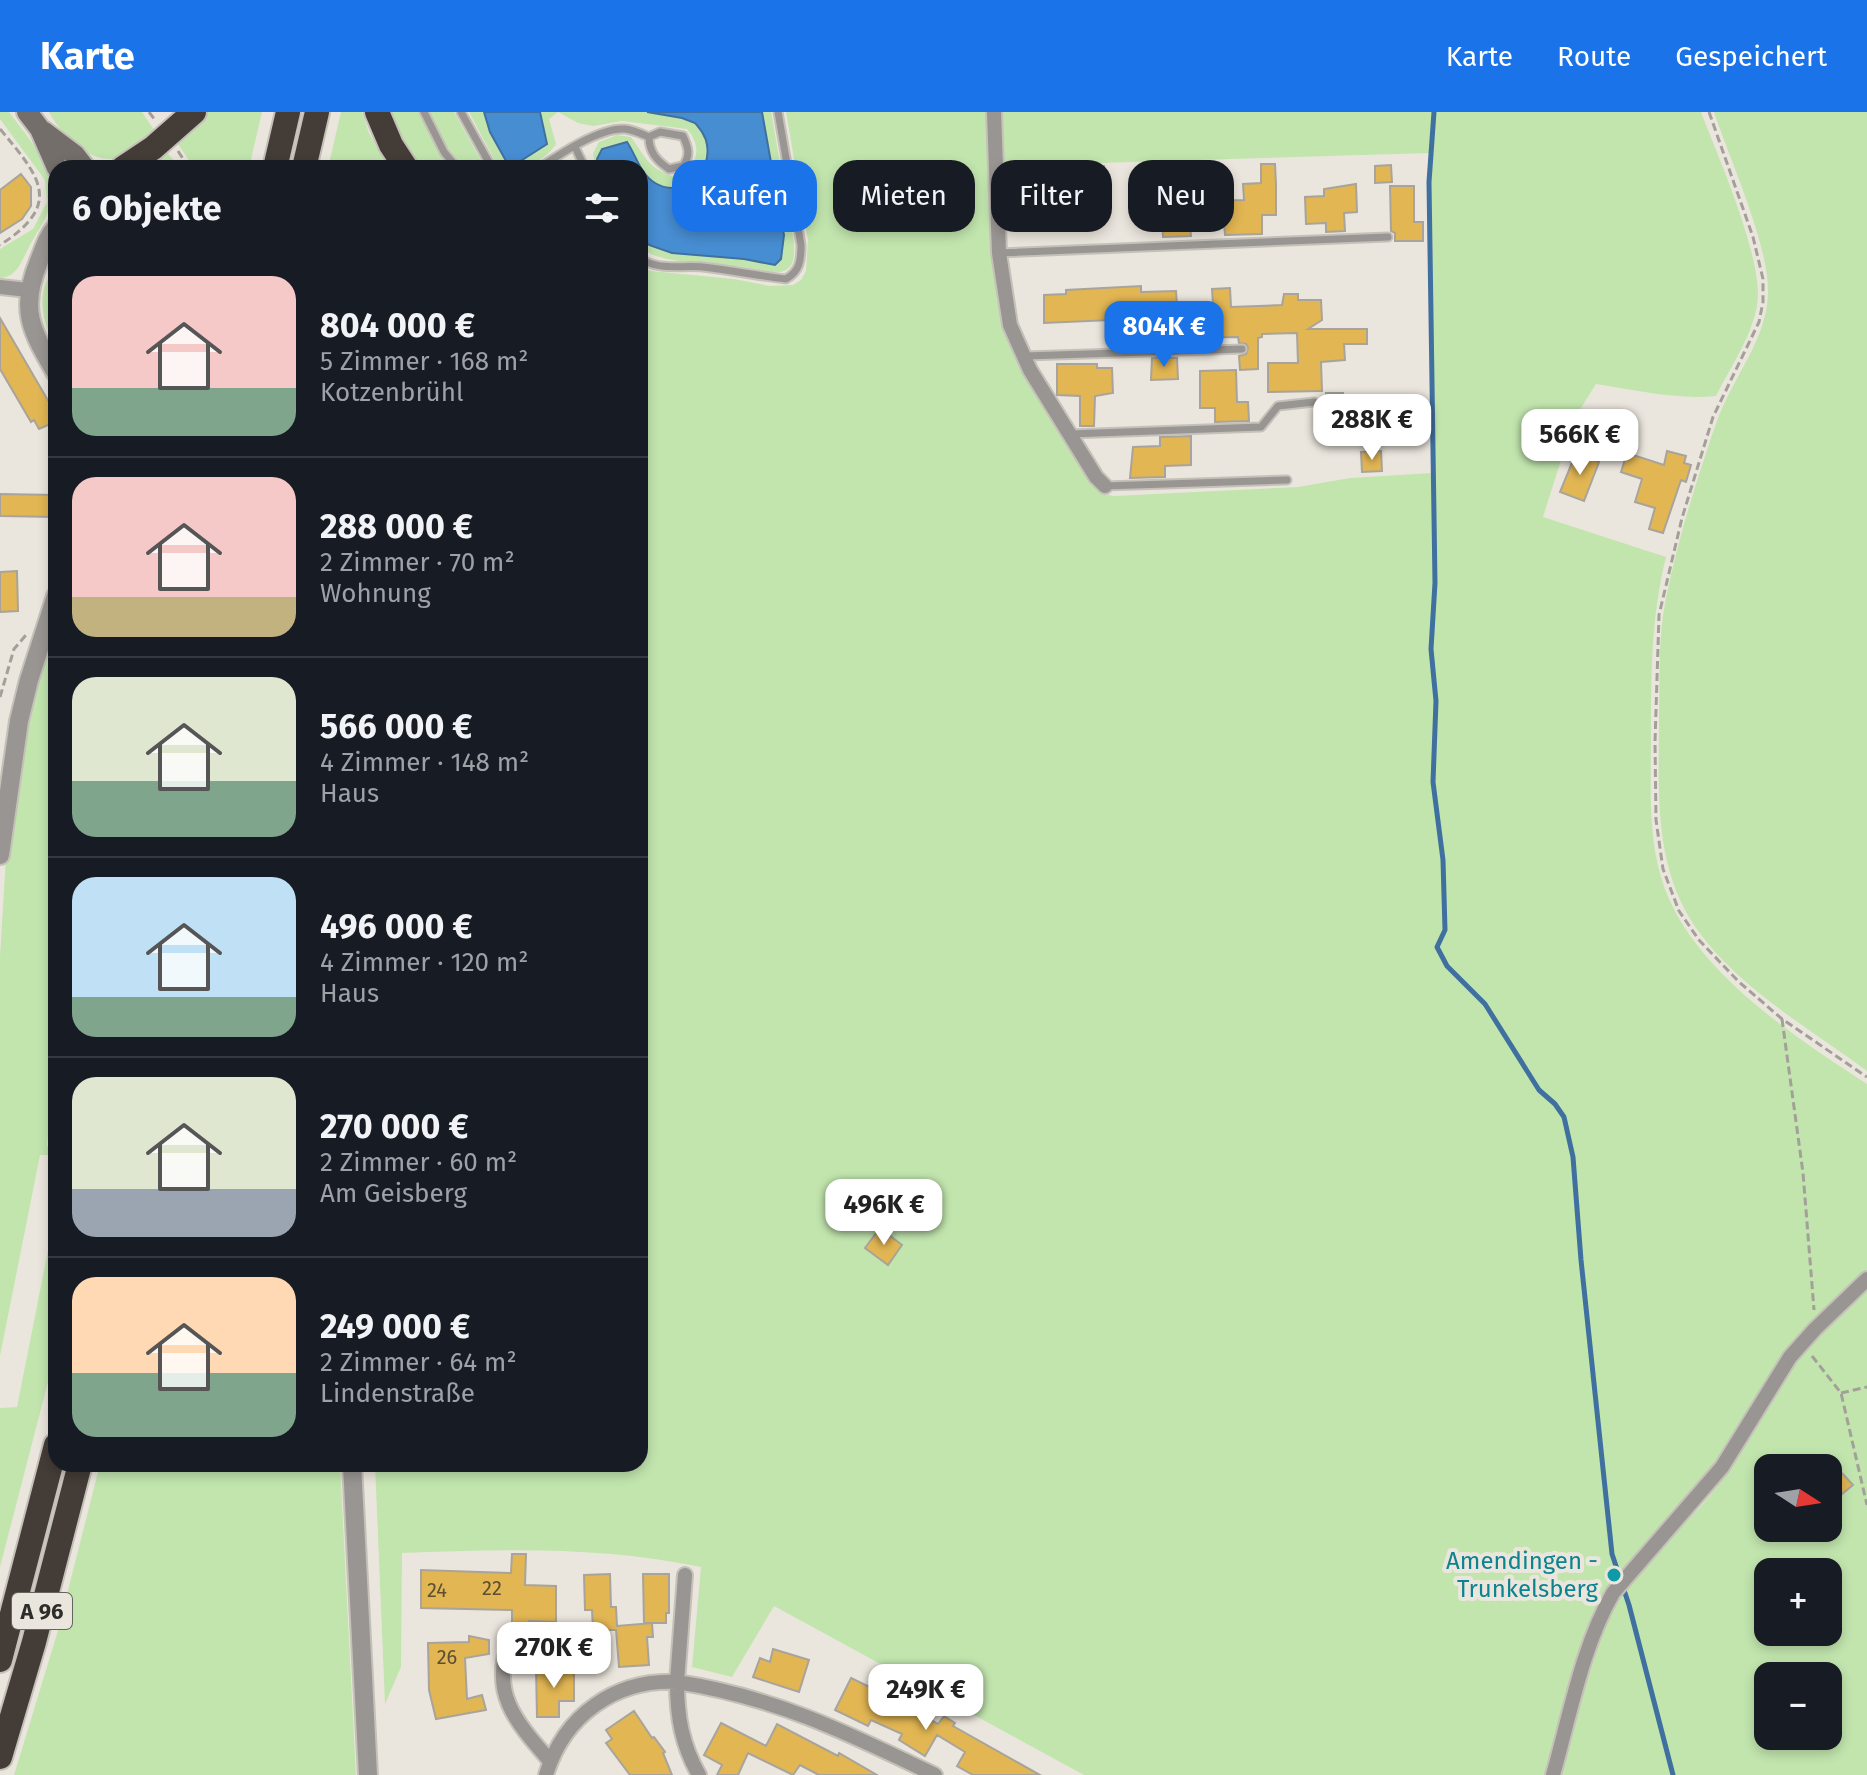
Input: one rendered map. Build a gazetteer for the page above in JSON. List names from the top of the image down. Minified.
{"streets":{"highway":["A 96"]},"places":["Amendingen - Trunkelsberg"],"house_numbers":["22","24","26"],"north":"right","page":{"header":"Karte","nav":["Karte","Route","Gespeichert"],"chip":["Kaufen","Mieten","Filter","Neu"],"heading":"6 Objekte","list":[{"name":"804 000 €","note":"5 Zimmer · 168 m² · Kotzenbrühl"},{"name":"288 000 €","note":"2 Zimmer · 70 m² · Wohnung"},{"name":"566 000 €","note":"4 Zimmer · 148 m² · Haus"},{"name":"496 000 €","note":"4 Zimmer · 120 m² · Haus"},{"name":"270 000 €","note":"2 Zimmer · 60 m² · Am Geisberg"},{"name":"249 000 €","note":"2 Zimmer · 64 m² · Lindenstraße"}],"price":["804K €","288K €","566K €","496K €","270K €","249K €"],"map_buttons":["+","−"]}}
